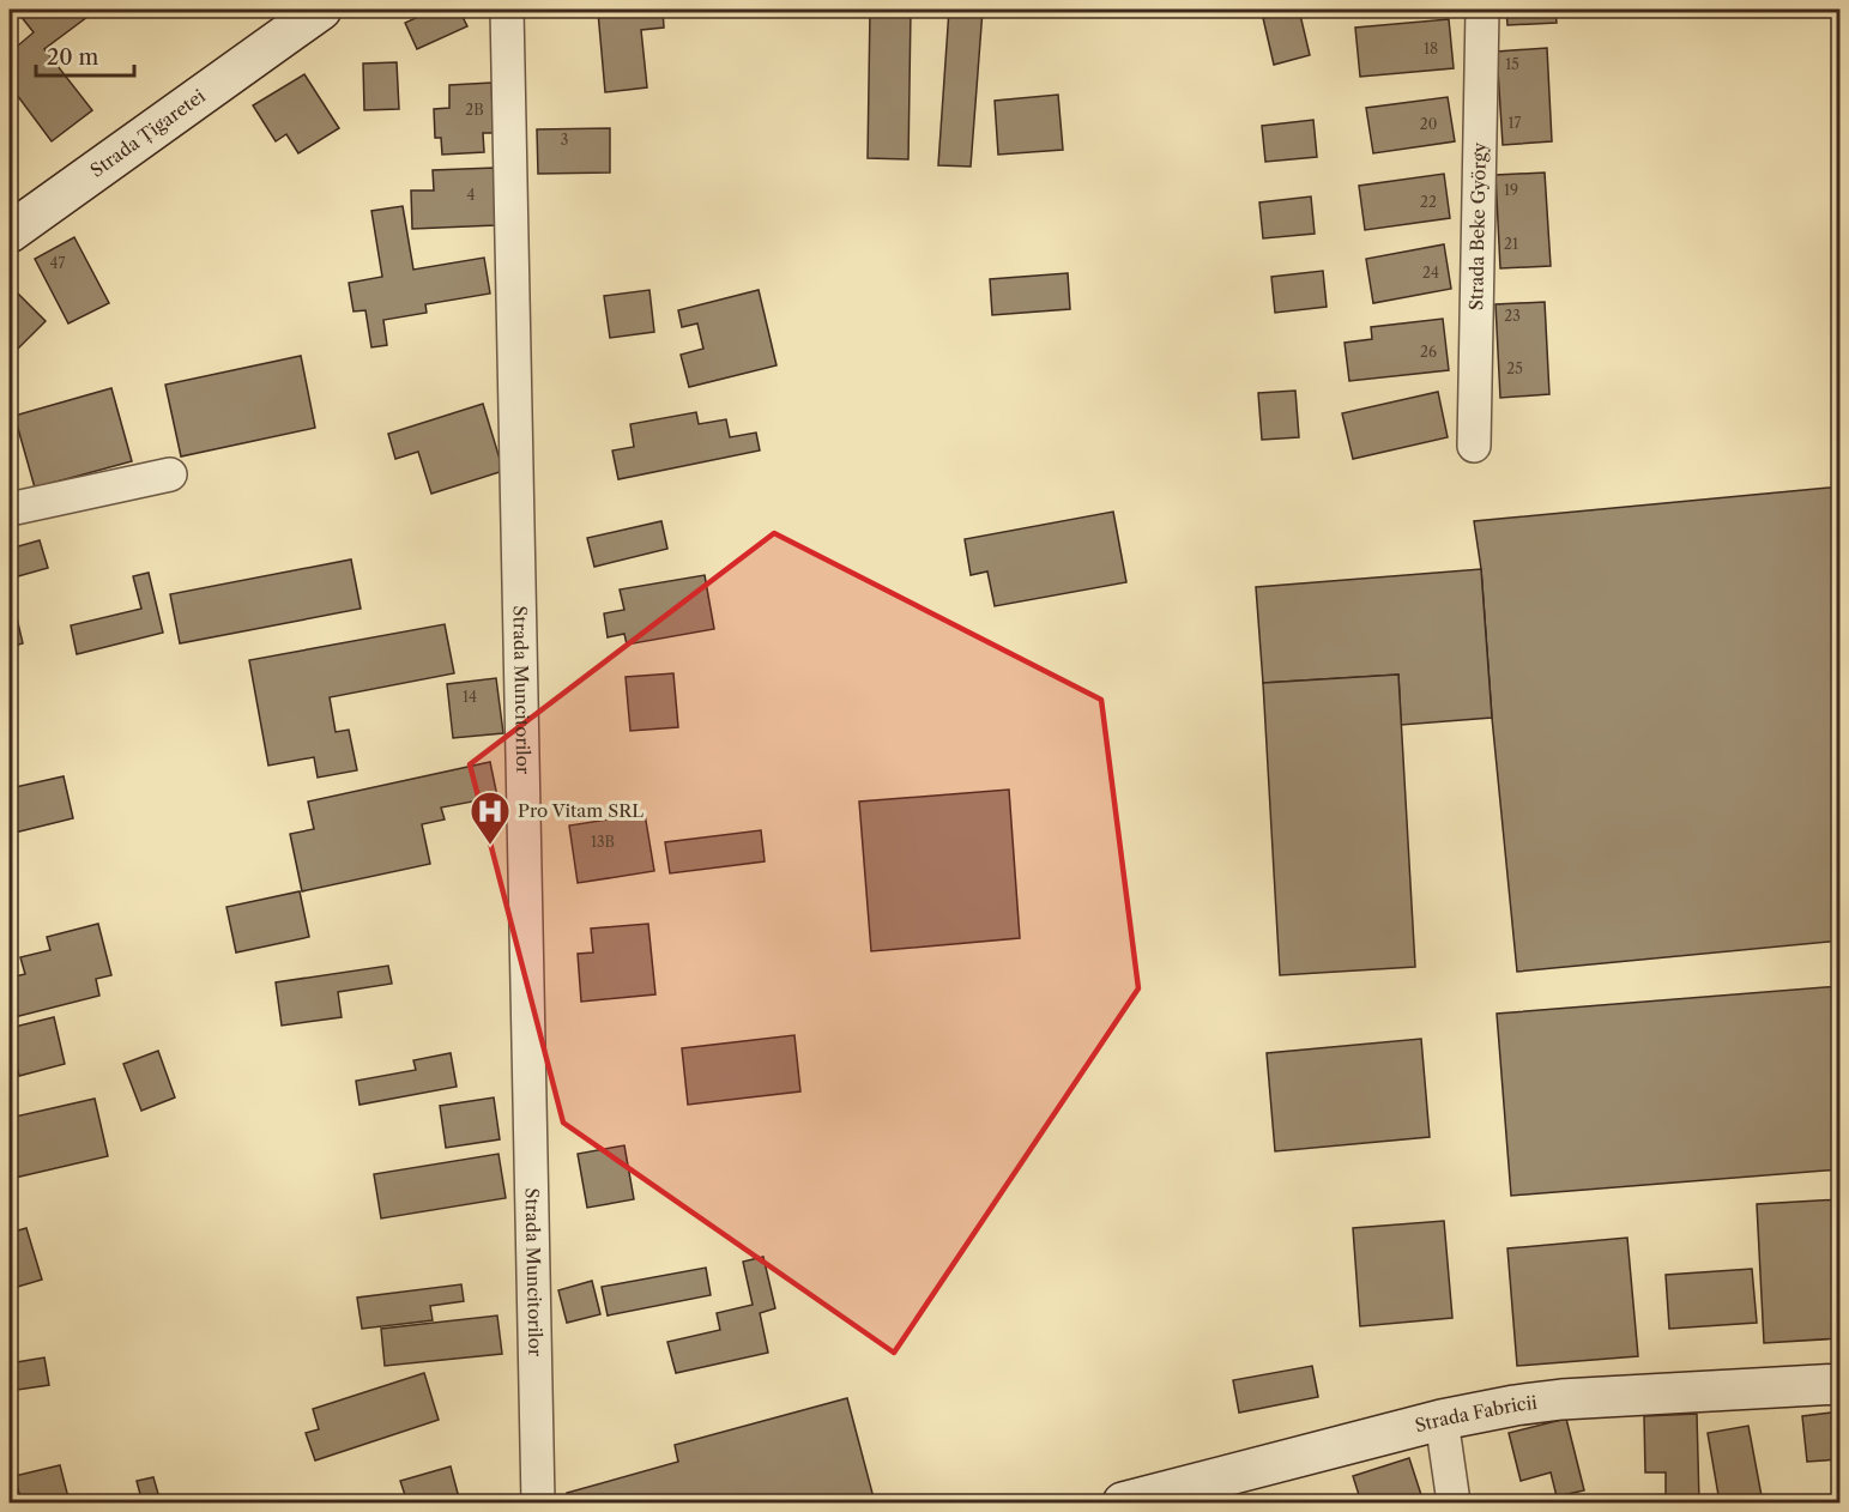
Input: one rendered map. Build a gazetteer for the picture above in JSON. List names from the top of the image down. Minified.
{"streets":{"main road":["Strada Țigaretei","Strada Fabricii"],"street":["Strada Beke György","Strada Muncitorilor"]},"places":{"hospital":["Pro Vitam SRL"]},"house_numbers":["18","15","2B","17","20","3","19","4","22","21","47","24","23","26","25","14","13B"],"scale_bar":"20 m"}
